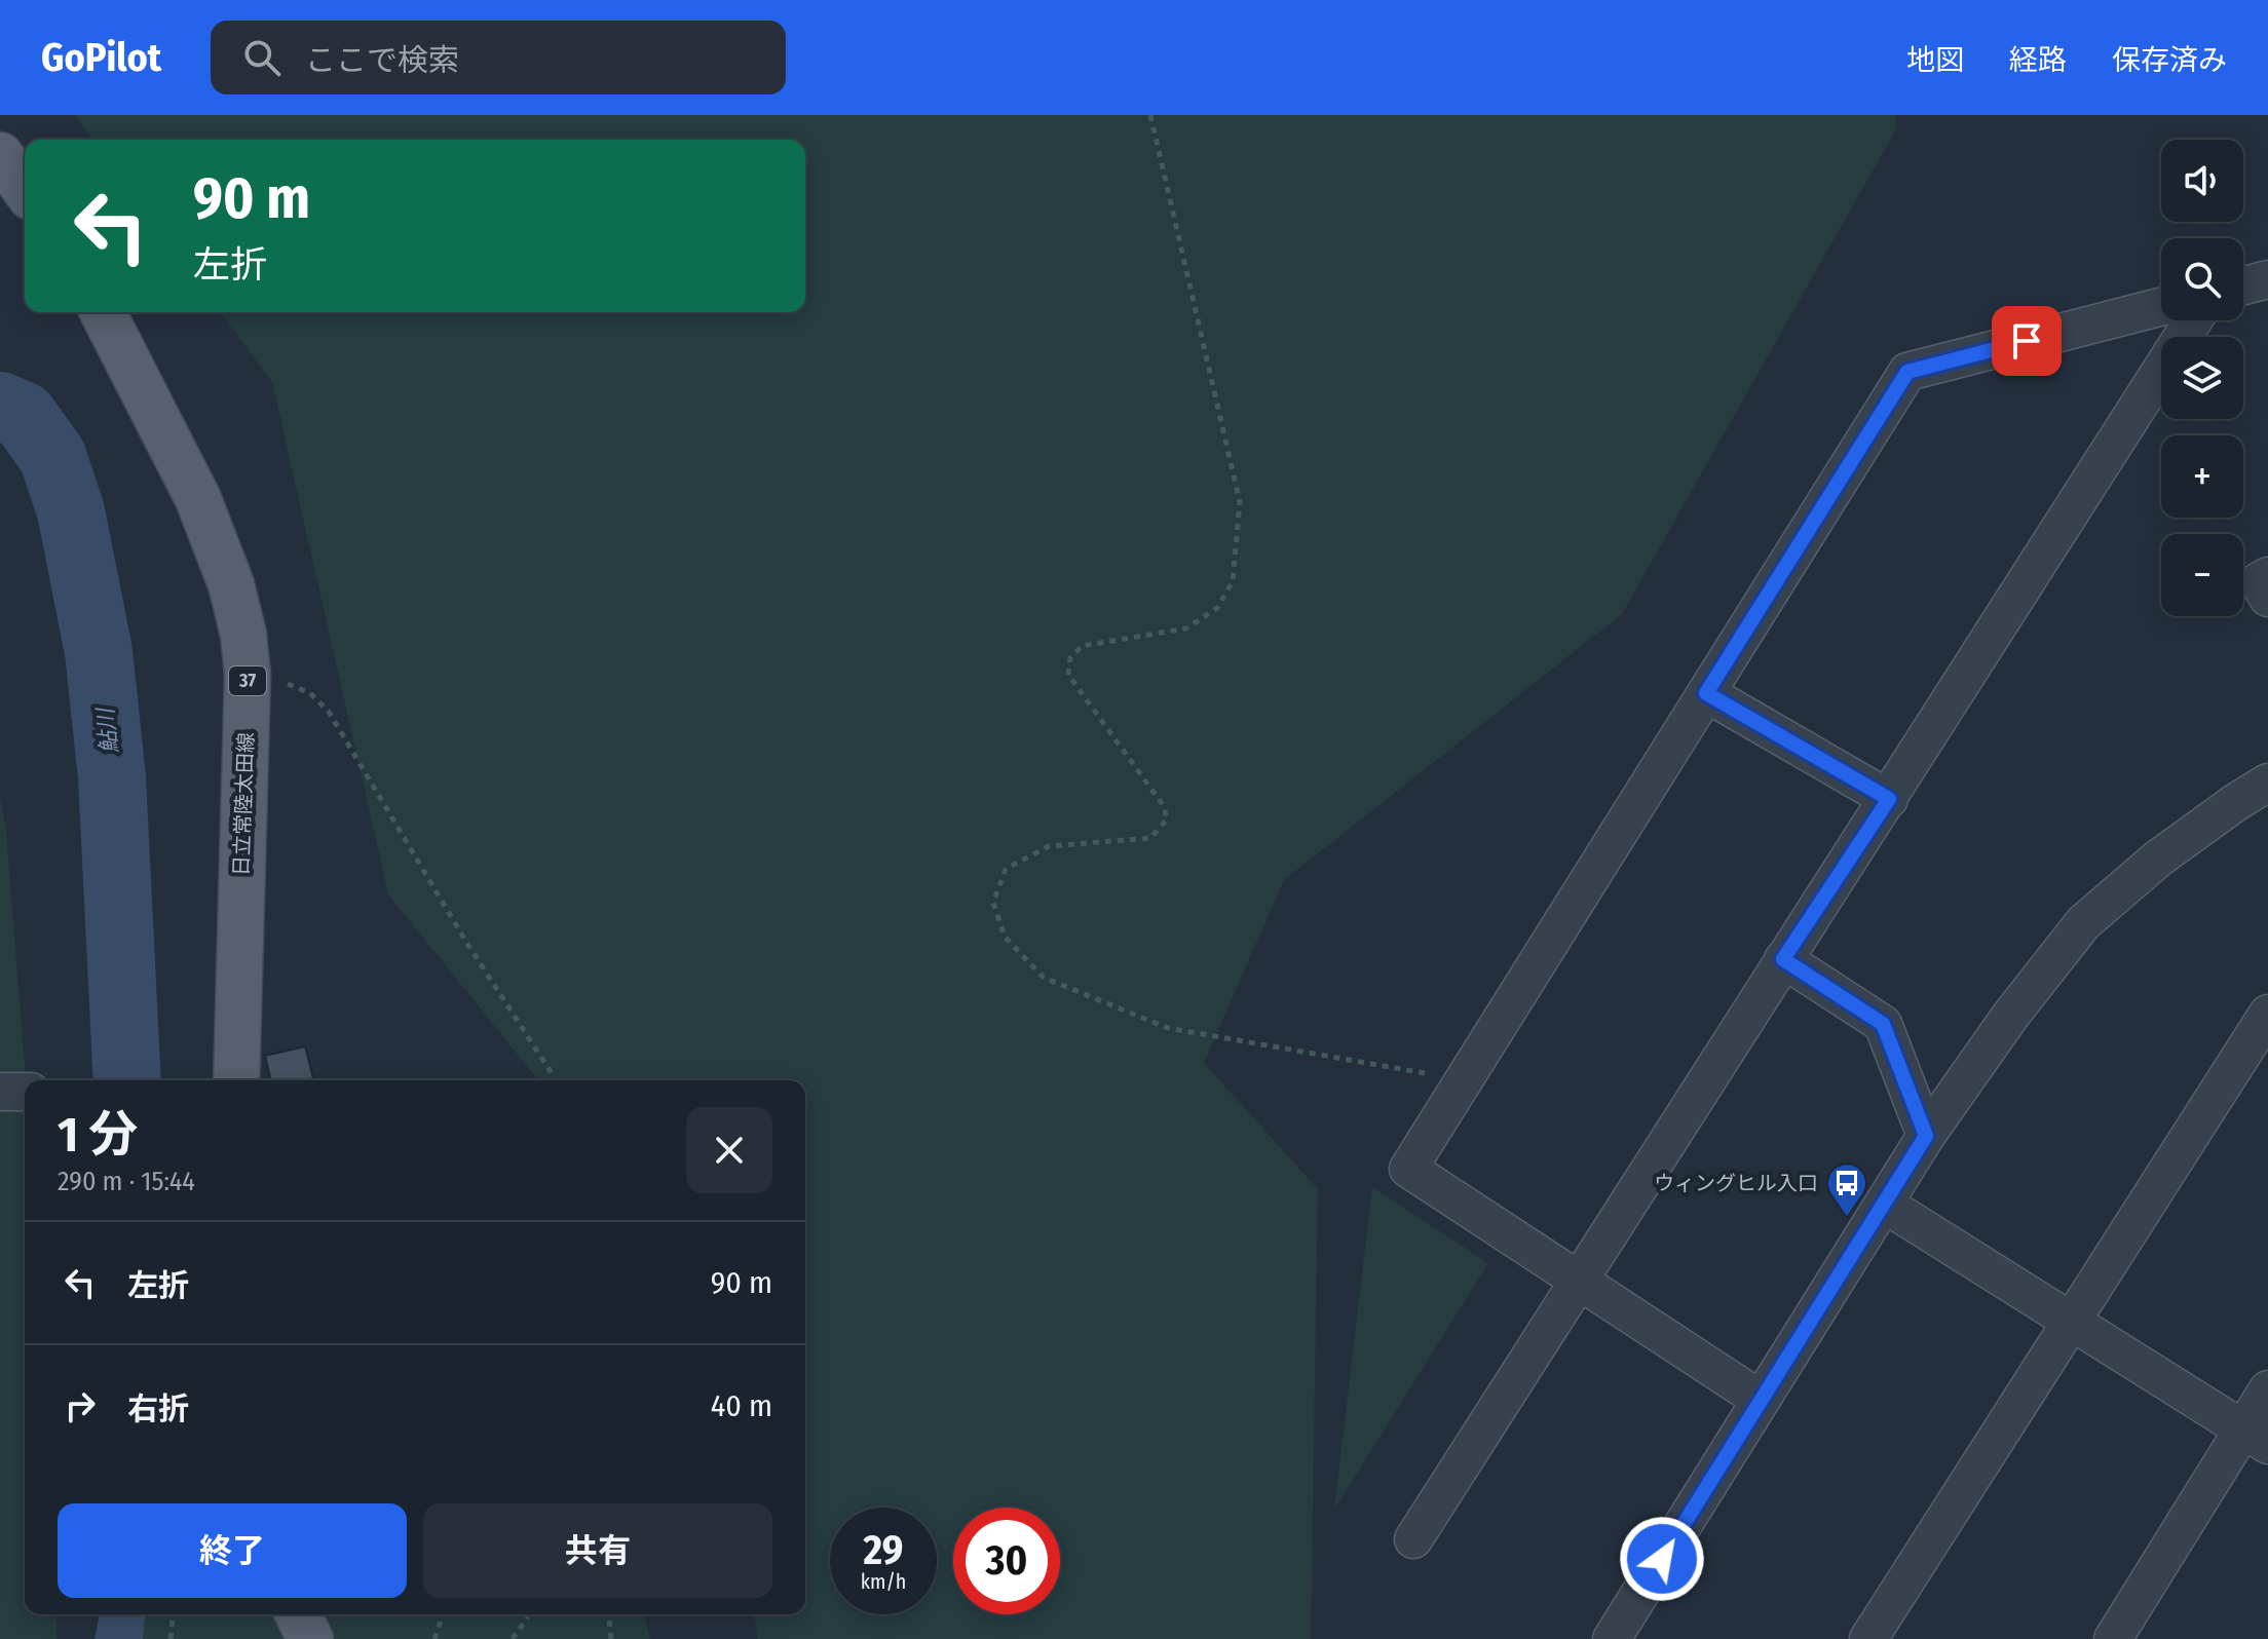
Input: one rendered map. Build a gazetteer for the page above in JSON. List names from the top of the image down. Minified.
{"streets":{"main road":["37","日立常陸太田線"]},"water":["鮎川"],"places":{"bus stop":["ウィングヒル入口"]},"page":{"header":"GoPilot","search":"ここで検索","nav":["地図","経路","保存済み"],"map_buttons":["+","−"],"turn":["90 m","左折"],"heading":["1 分","290 m · 15:44"],"list":[{"name":"左折","value":"90 m"},{"name":"右折","value":"40 m"}],"buttons":["終了","共有"],"speed":"29 km/h","limit":"30"}}
